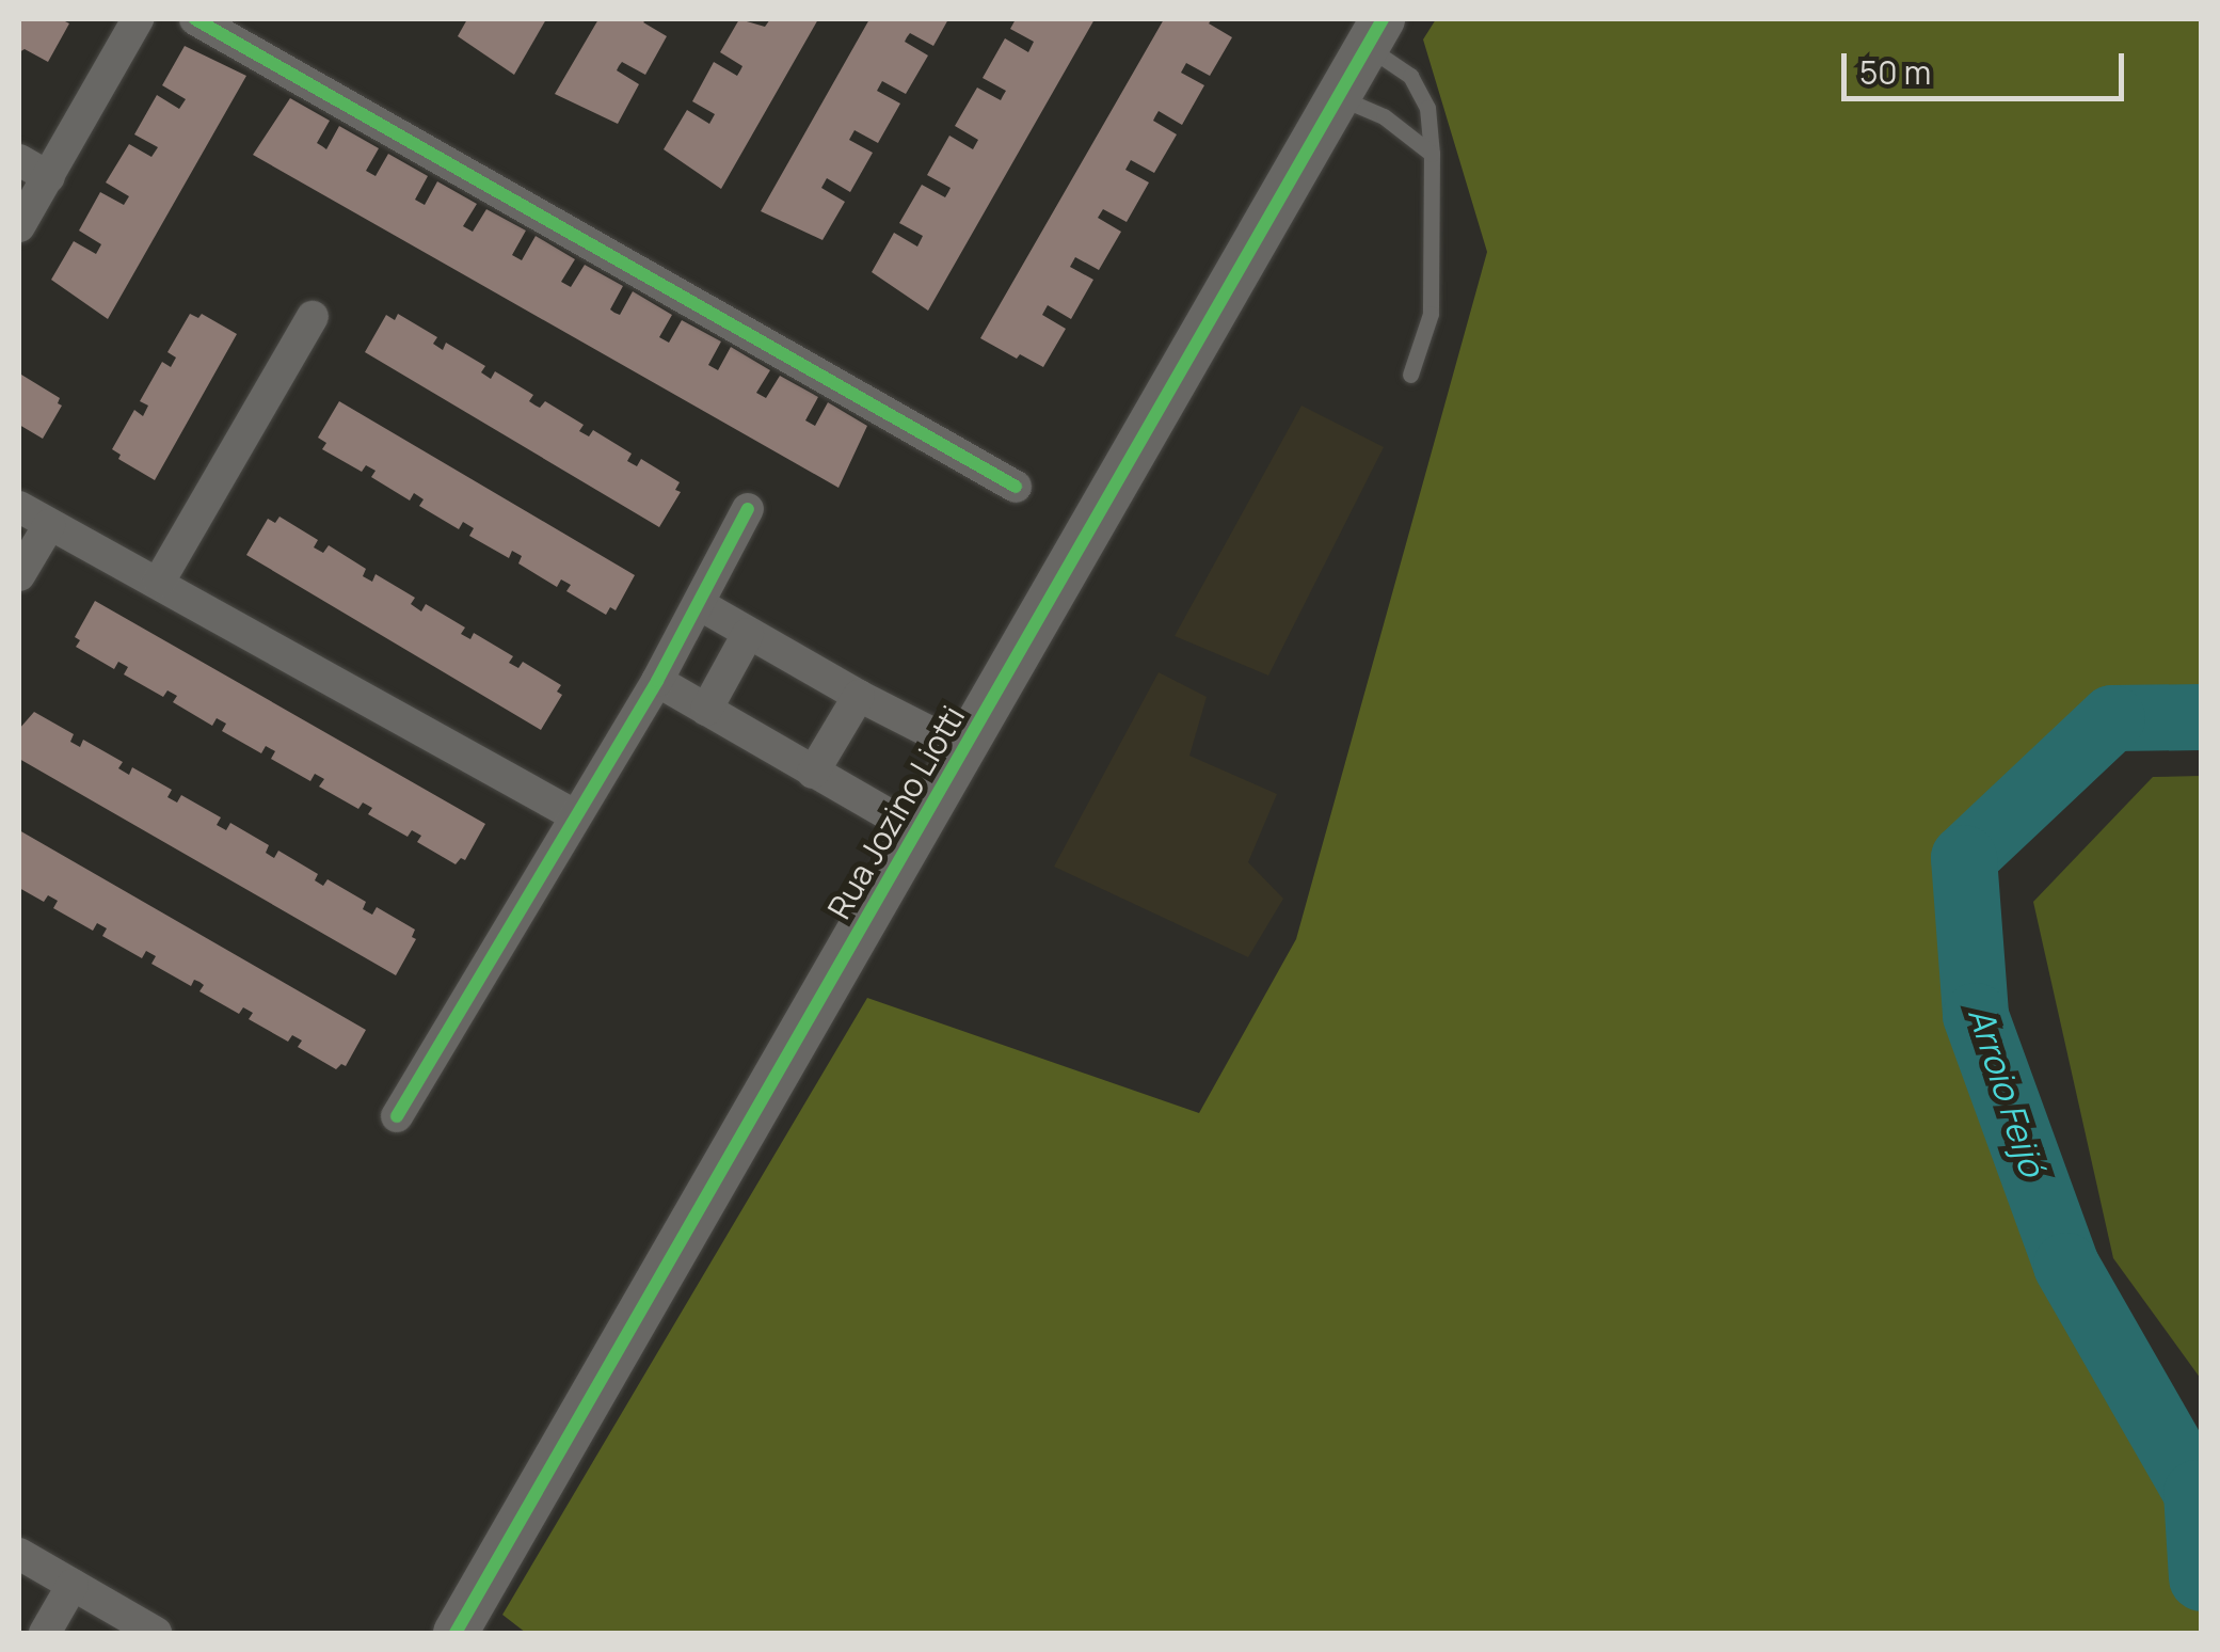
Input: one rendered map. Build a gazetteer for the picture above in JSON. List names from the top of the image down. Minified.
{"streets":{"street":["Rua Jozino Liotti"]},"water":["Arroio Feijó"],"scale_bar":"50 m"}
